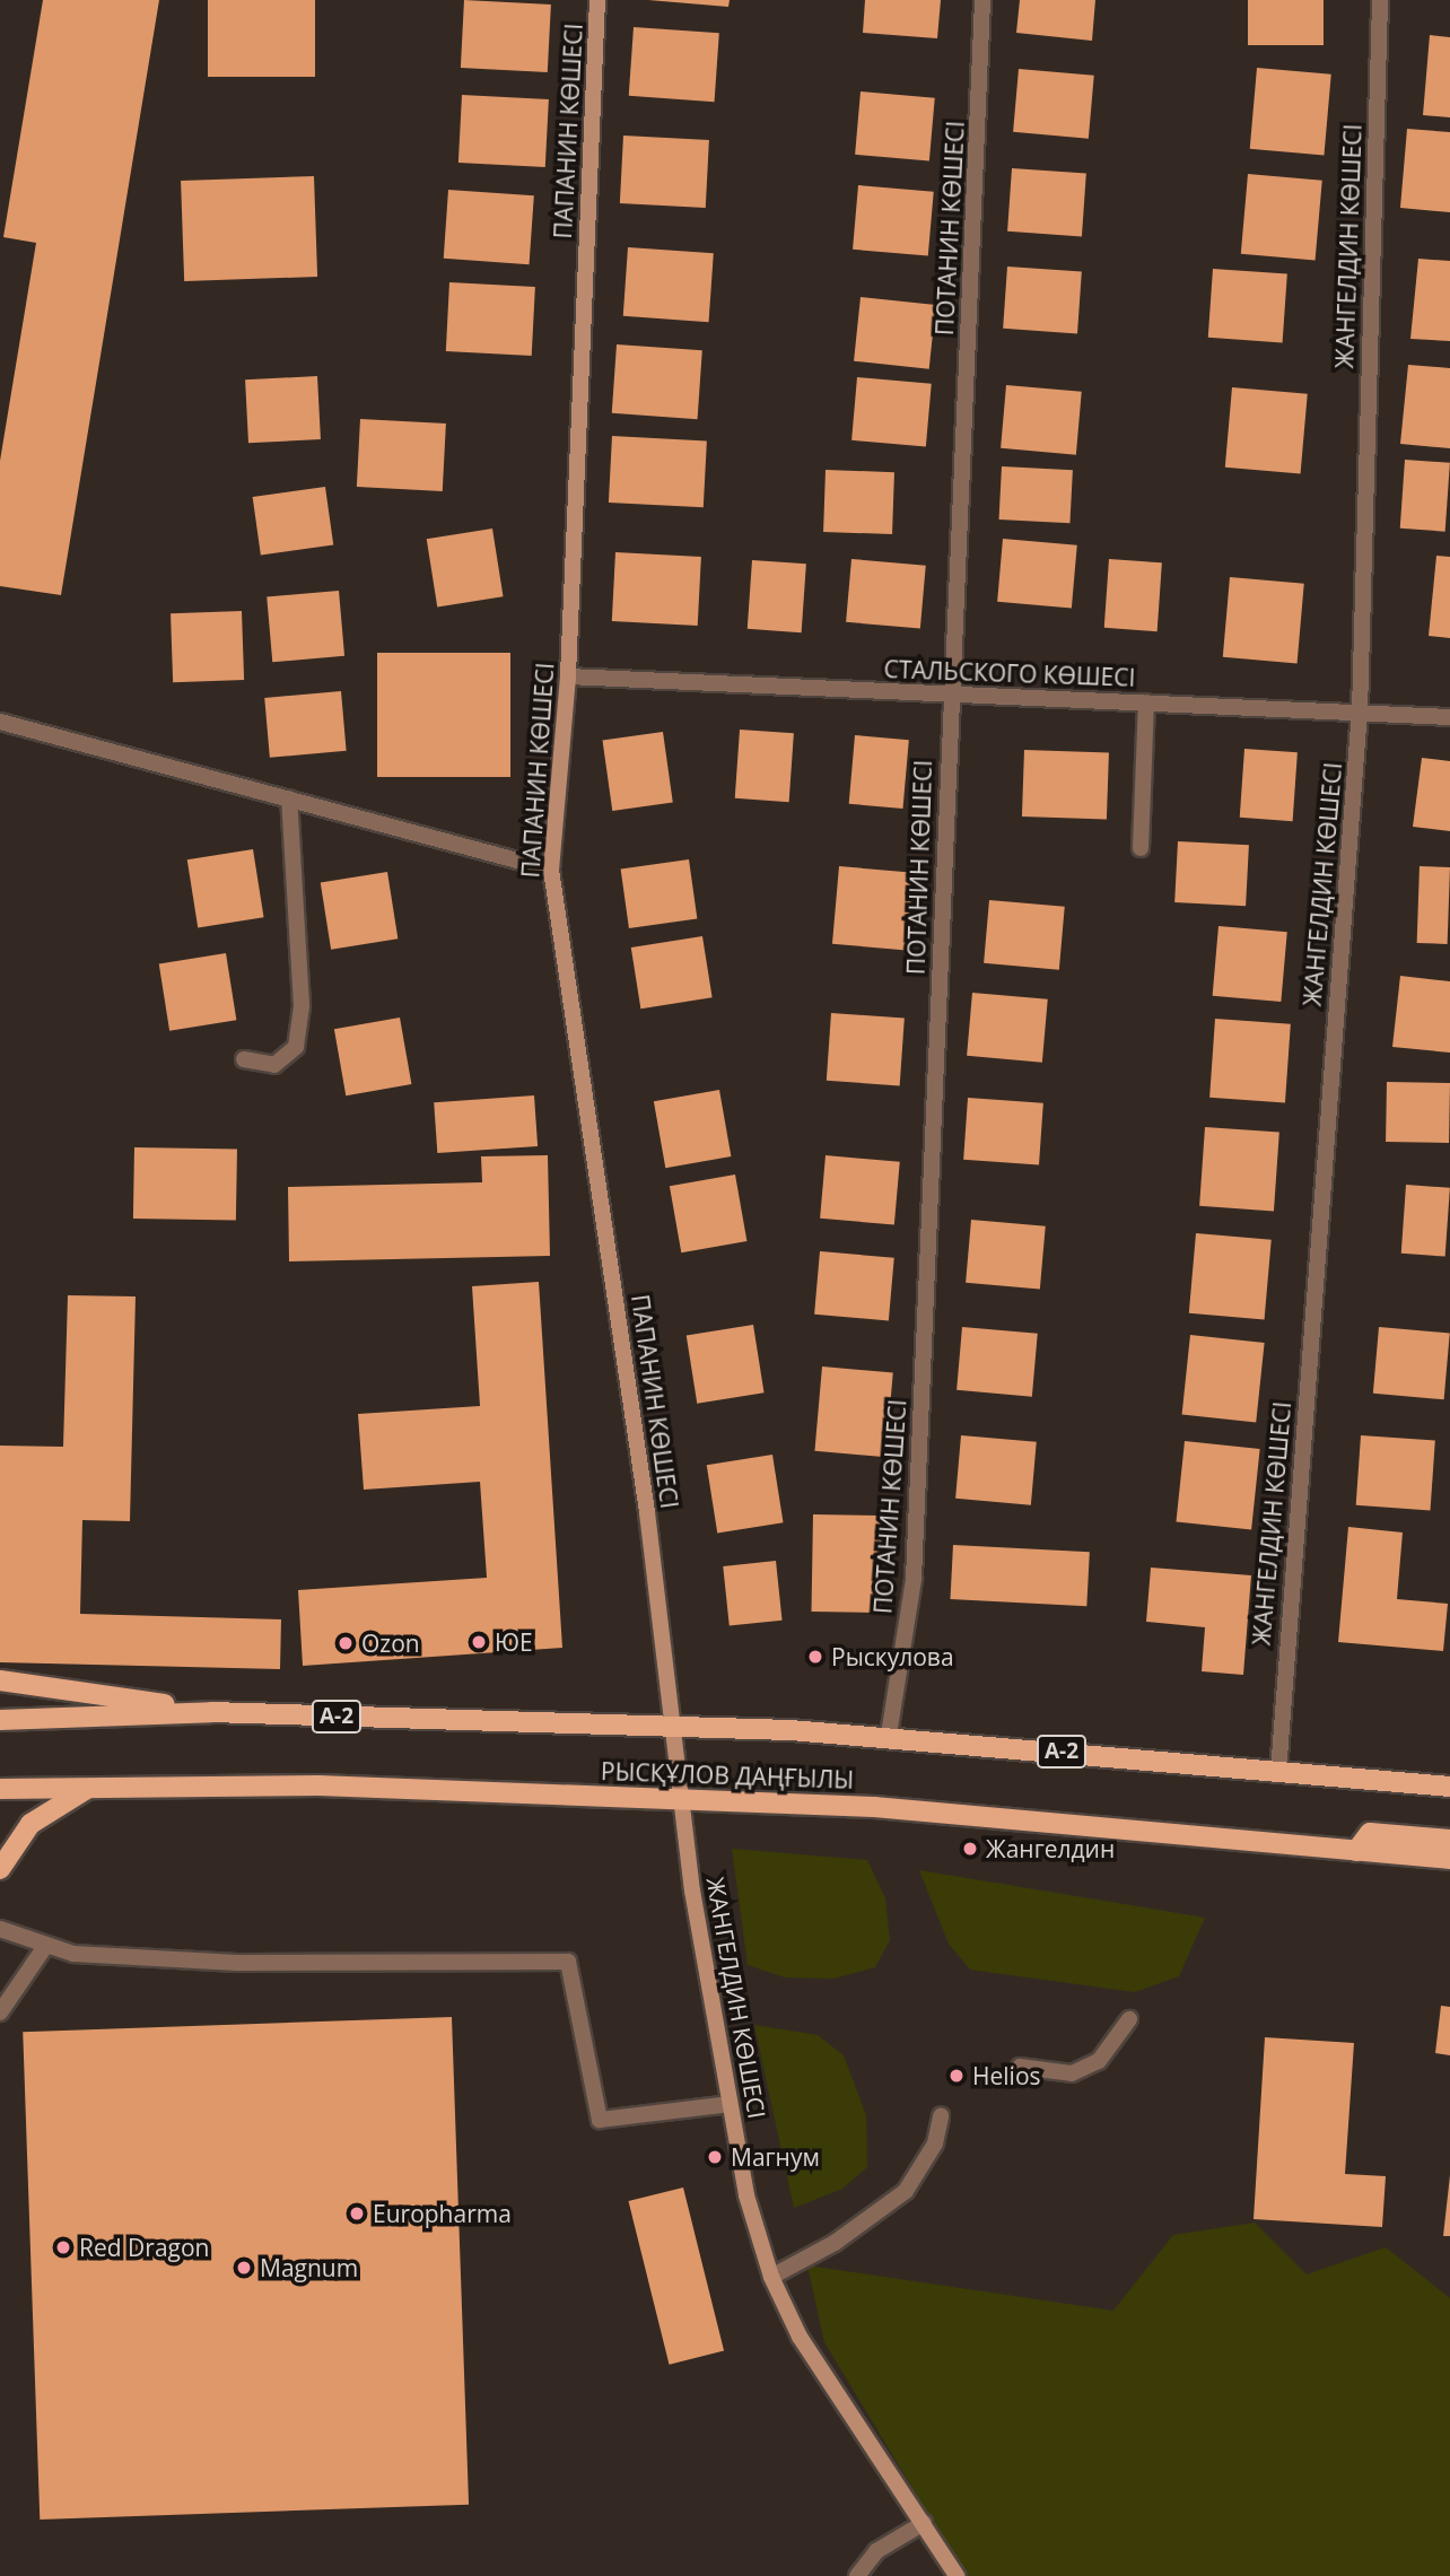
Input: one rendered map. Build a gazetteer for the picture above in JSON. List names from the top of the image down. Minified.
{"streets":{"main road":["ПАПАНИН КӨШЕСІ","ЖАНГЕЛДИН КӨШЕСІ","A-2","РЫСҚҰЛОВ ДАҢҒЫЛЫ"],"street":["ПОТАНИН КӨШЕСІ","СТАЛЬСКОГО КӨШЕСІ"]},"crossings":[["ПАПАНИН КӨШЕСІ","ЖАНГЕЛДИН КӨШЕСІ"],["ПАПАНИН КӨШЕСІ","СТАЛЬСКОГО КӨШЕСІ"],["ПАПАНИН КӨШЕСІ","РЫСҚҰЛОВ ДАҢҒЫЛЫ"],["ПОТАНИН КӨШЕСІ","СТАЛЬСКОГО КӨШЕСІ"],["ПОТАНИН КӨШЕСІ","РЫСҚҰЛОВ ДАҢҒЫЛЫ"],["ЖАНГЕЛДИН КӨШЕСІ","СТАЛЬСКОГО КӨШЕСІ"],["ЖАНГЕЛДИН КӨШЕСІ","РЫСҚҰЛОВ ДАҢҒЫЛЫ"]],"places":["ЮЕ","Ozon","Рыскулова","Жангелдин","Helios","Магнум","Europharma","Red Dragon","Magnum"]}
